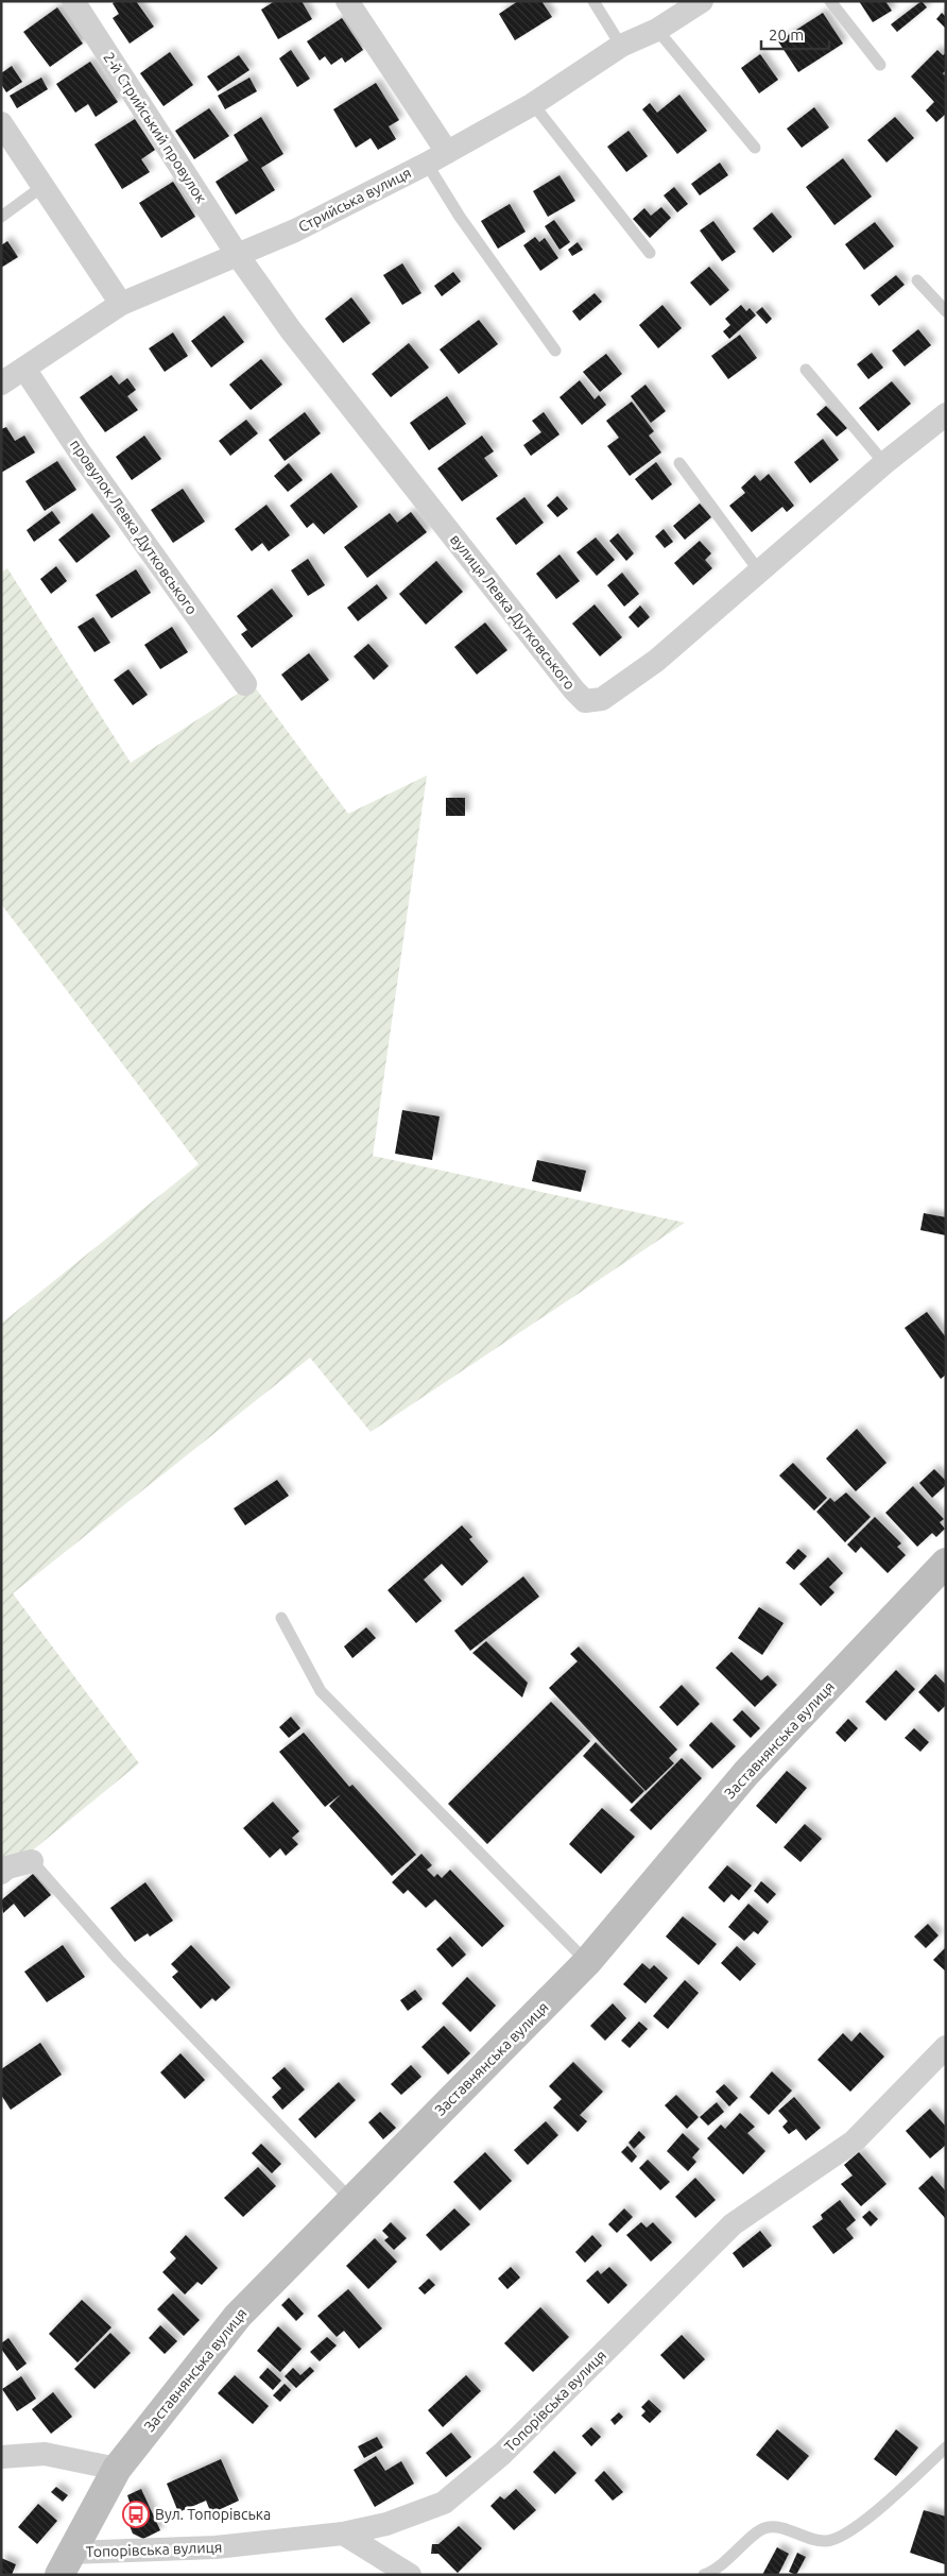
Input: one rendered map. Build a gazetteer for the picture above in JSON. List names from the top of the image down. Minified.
{"streets":{"street":["2-й Стрийський провулок","Стрийська вулиця","провулок Левка Дутковського","вулиця Левка Дутковського","Заставнянська вулиця","Топорівська вулиця"]},"crossings":[["2-й Стрийський провулок","Стрийська вулиця"],["2-й Стрийський провулок","вулиця Левка Дутковського"],["Стрийська вулиця","провулок Левка Дутковського"],["Стрийська вулиця","вулиця Левка Дутковського"],["Заставнянська вулиця","Топорівська вулиця"]],"places":{"bus stop":["Вул. Топорівська"]},"scale_bar":"20 m"}
